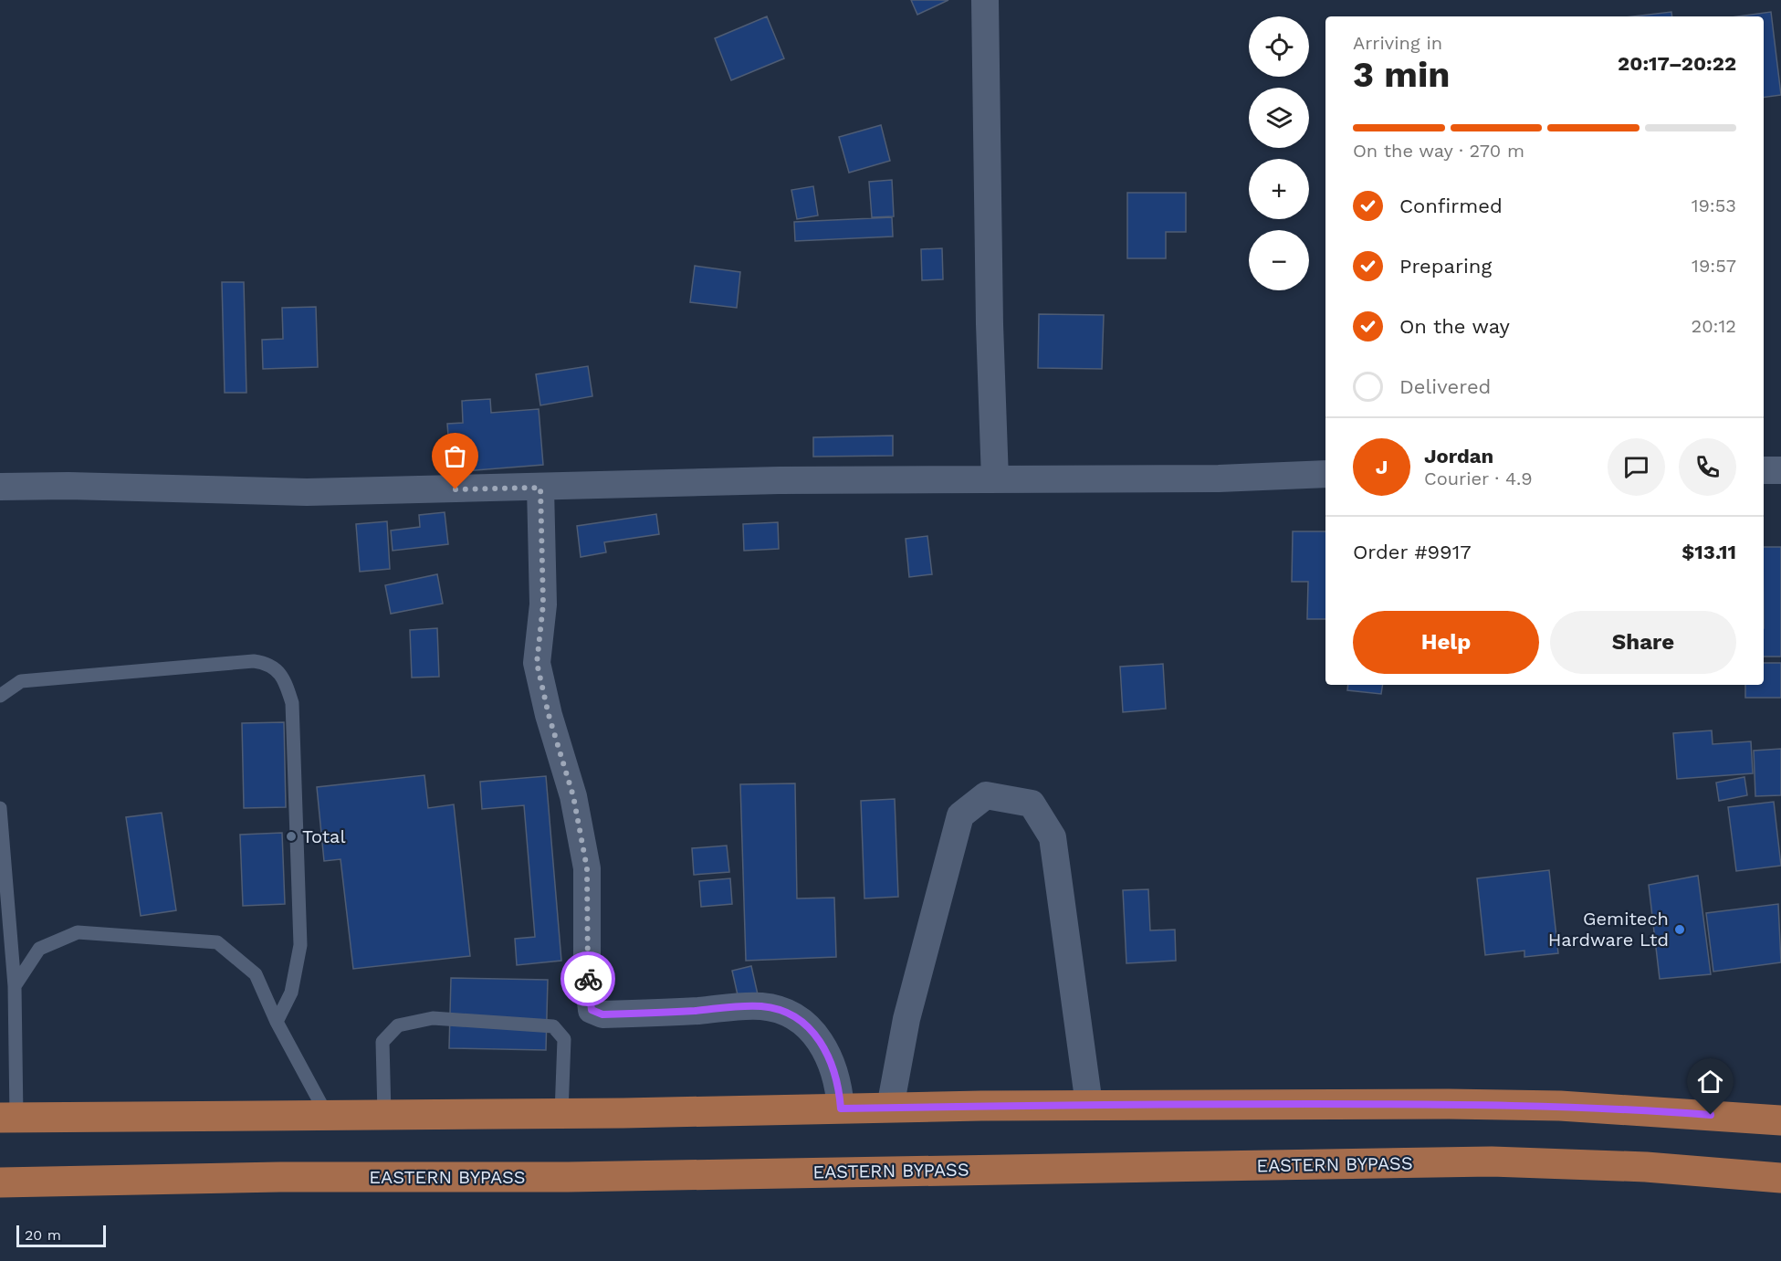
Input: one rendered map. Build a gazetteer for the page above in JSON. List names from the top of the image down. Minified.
{"streets":{"main road":["EASTERN BYPASS"]},"places":["Total","Gemitech Hardware Ltd"],"scale_bar":"20 m","page":{"map_buttons":["+","−"],"heading":["3 min","Arriving in","20:17–20:22"],"panel":["Jordan","Courier · 4.9","Order #9917","$13.11"],"bar":"On the way · 270 m","list":[["Confirmed","19:53"],["Preparing","19:57"],["On the way","20:12"],"Delivered"],"round":"J","buttons":["Help","Share"],"scale":"20 m"}}
